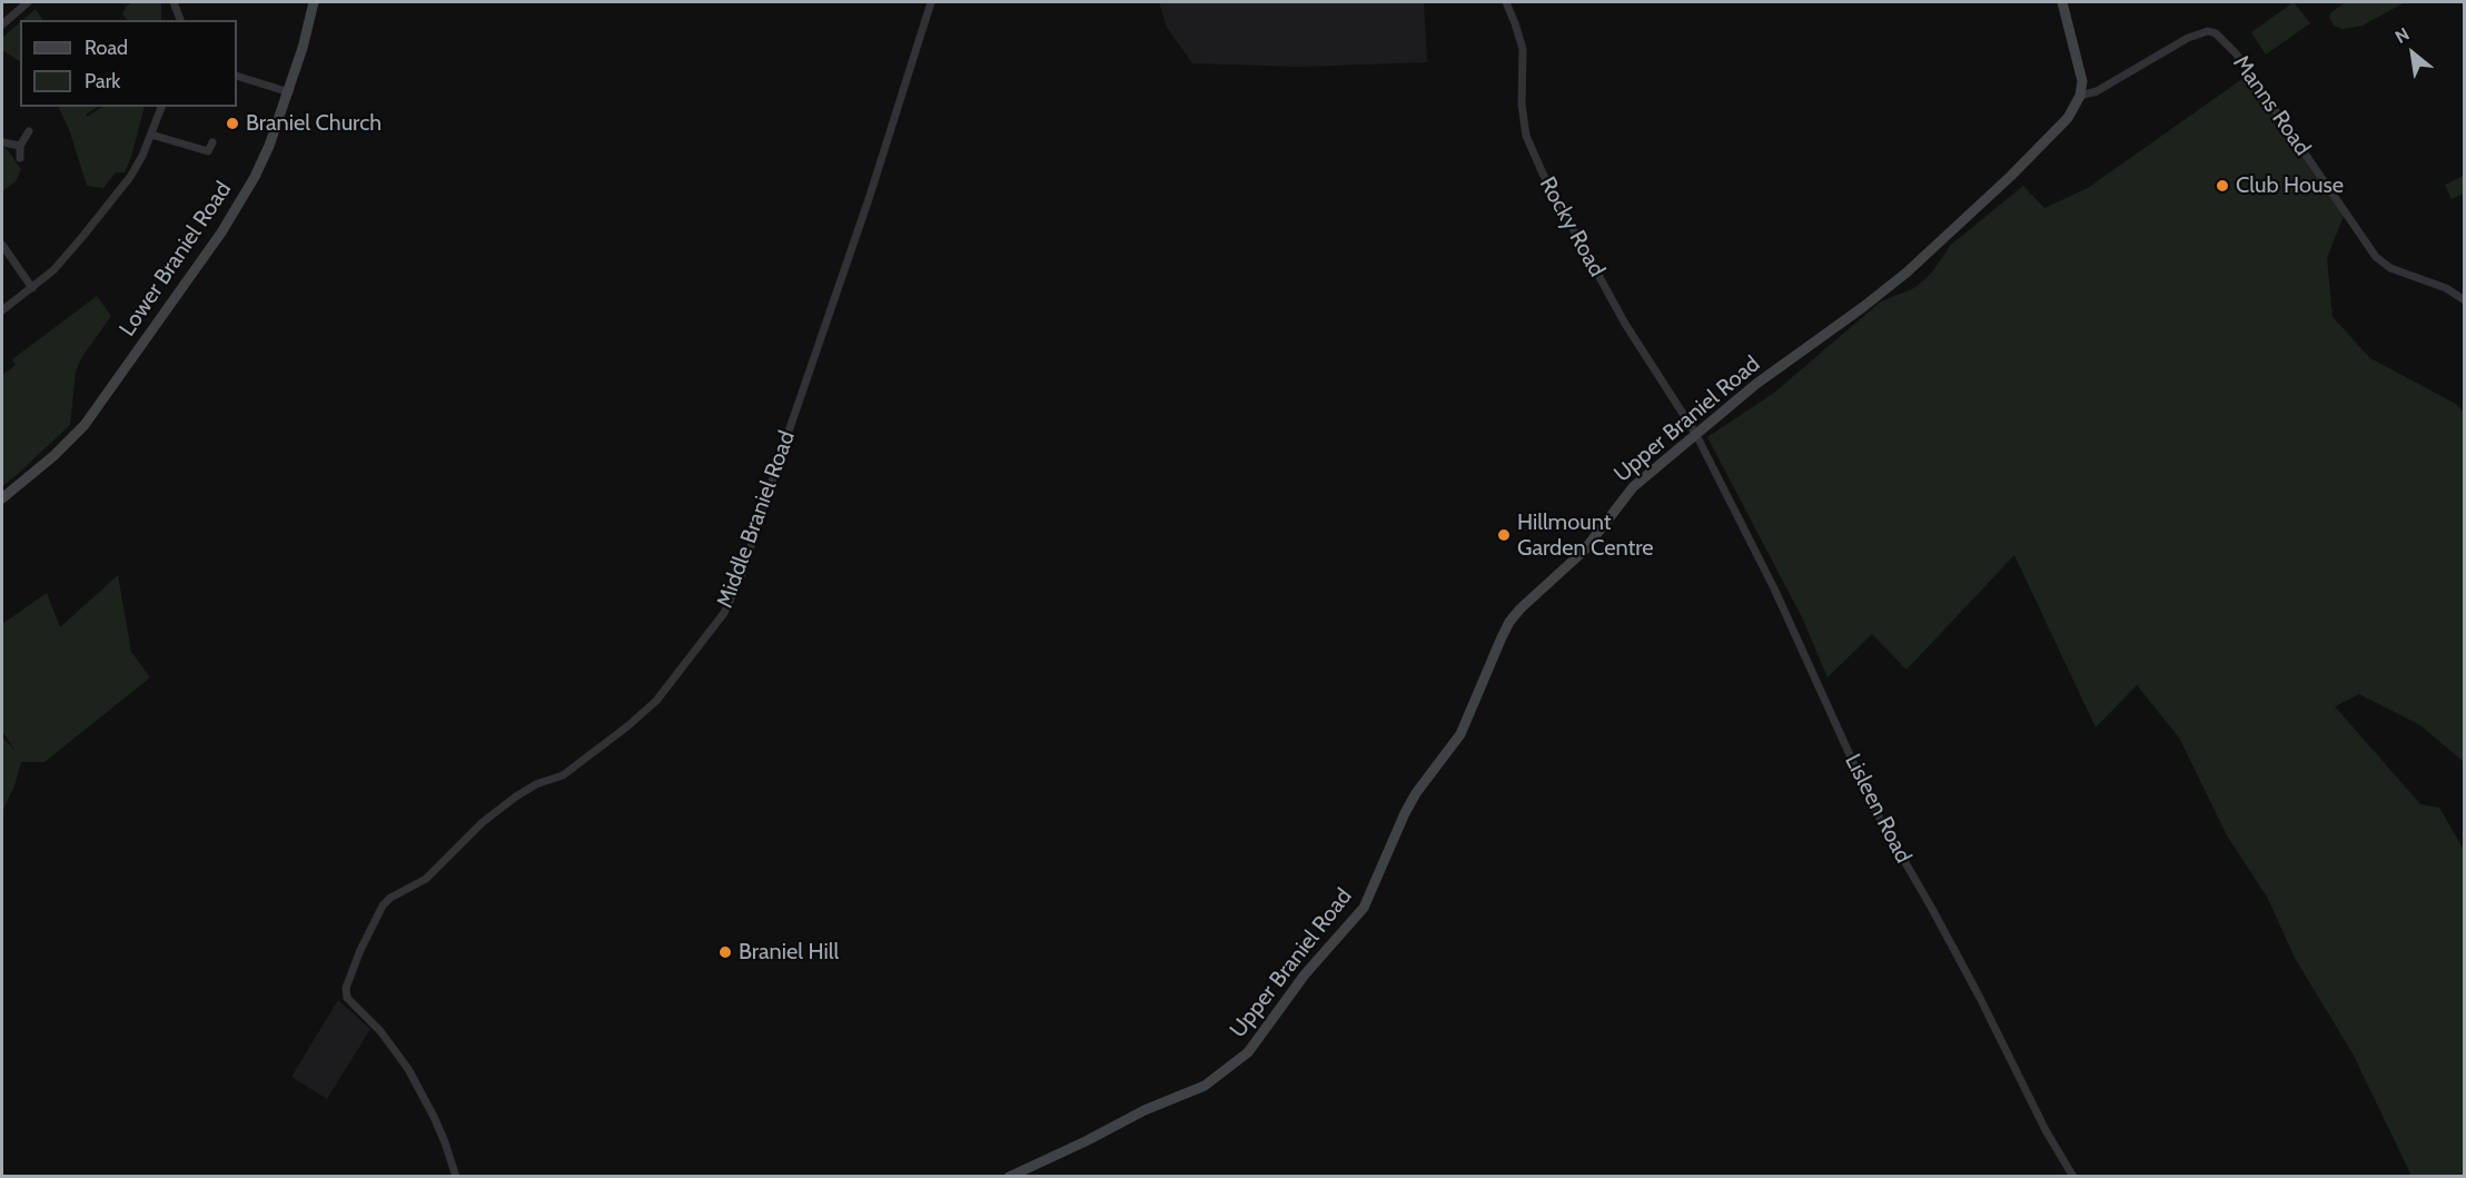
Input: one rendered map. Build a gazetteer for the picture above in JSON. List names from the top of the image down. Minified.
{"streets":{"street":["Manns Road","Rocky Road","Lower Braniel Road","Upper Braniel Road","Middle Braniel Road","Lisleen Road"]},"crossings":[["Manns Road","Upper Braniel Road"],["Rocky Road","Upper Braniel Road"],["Rocky Road","Lisleen Road"],["Upper Braniel Road","Lisleen Road"]],"places":["Braniel Church","Club House","Hillmount Garden Centre","Braniel Hill"],"legend":["Road","Park"],"north":"top left"}
